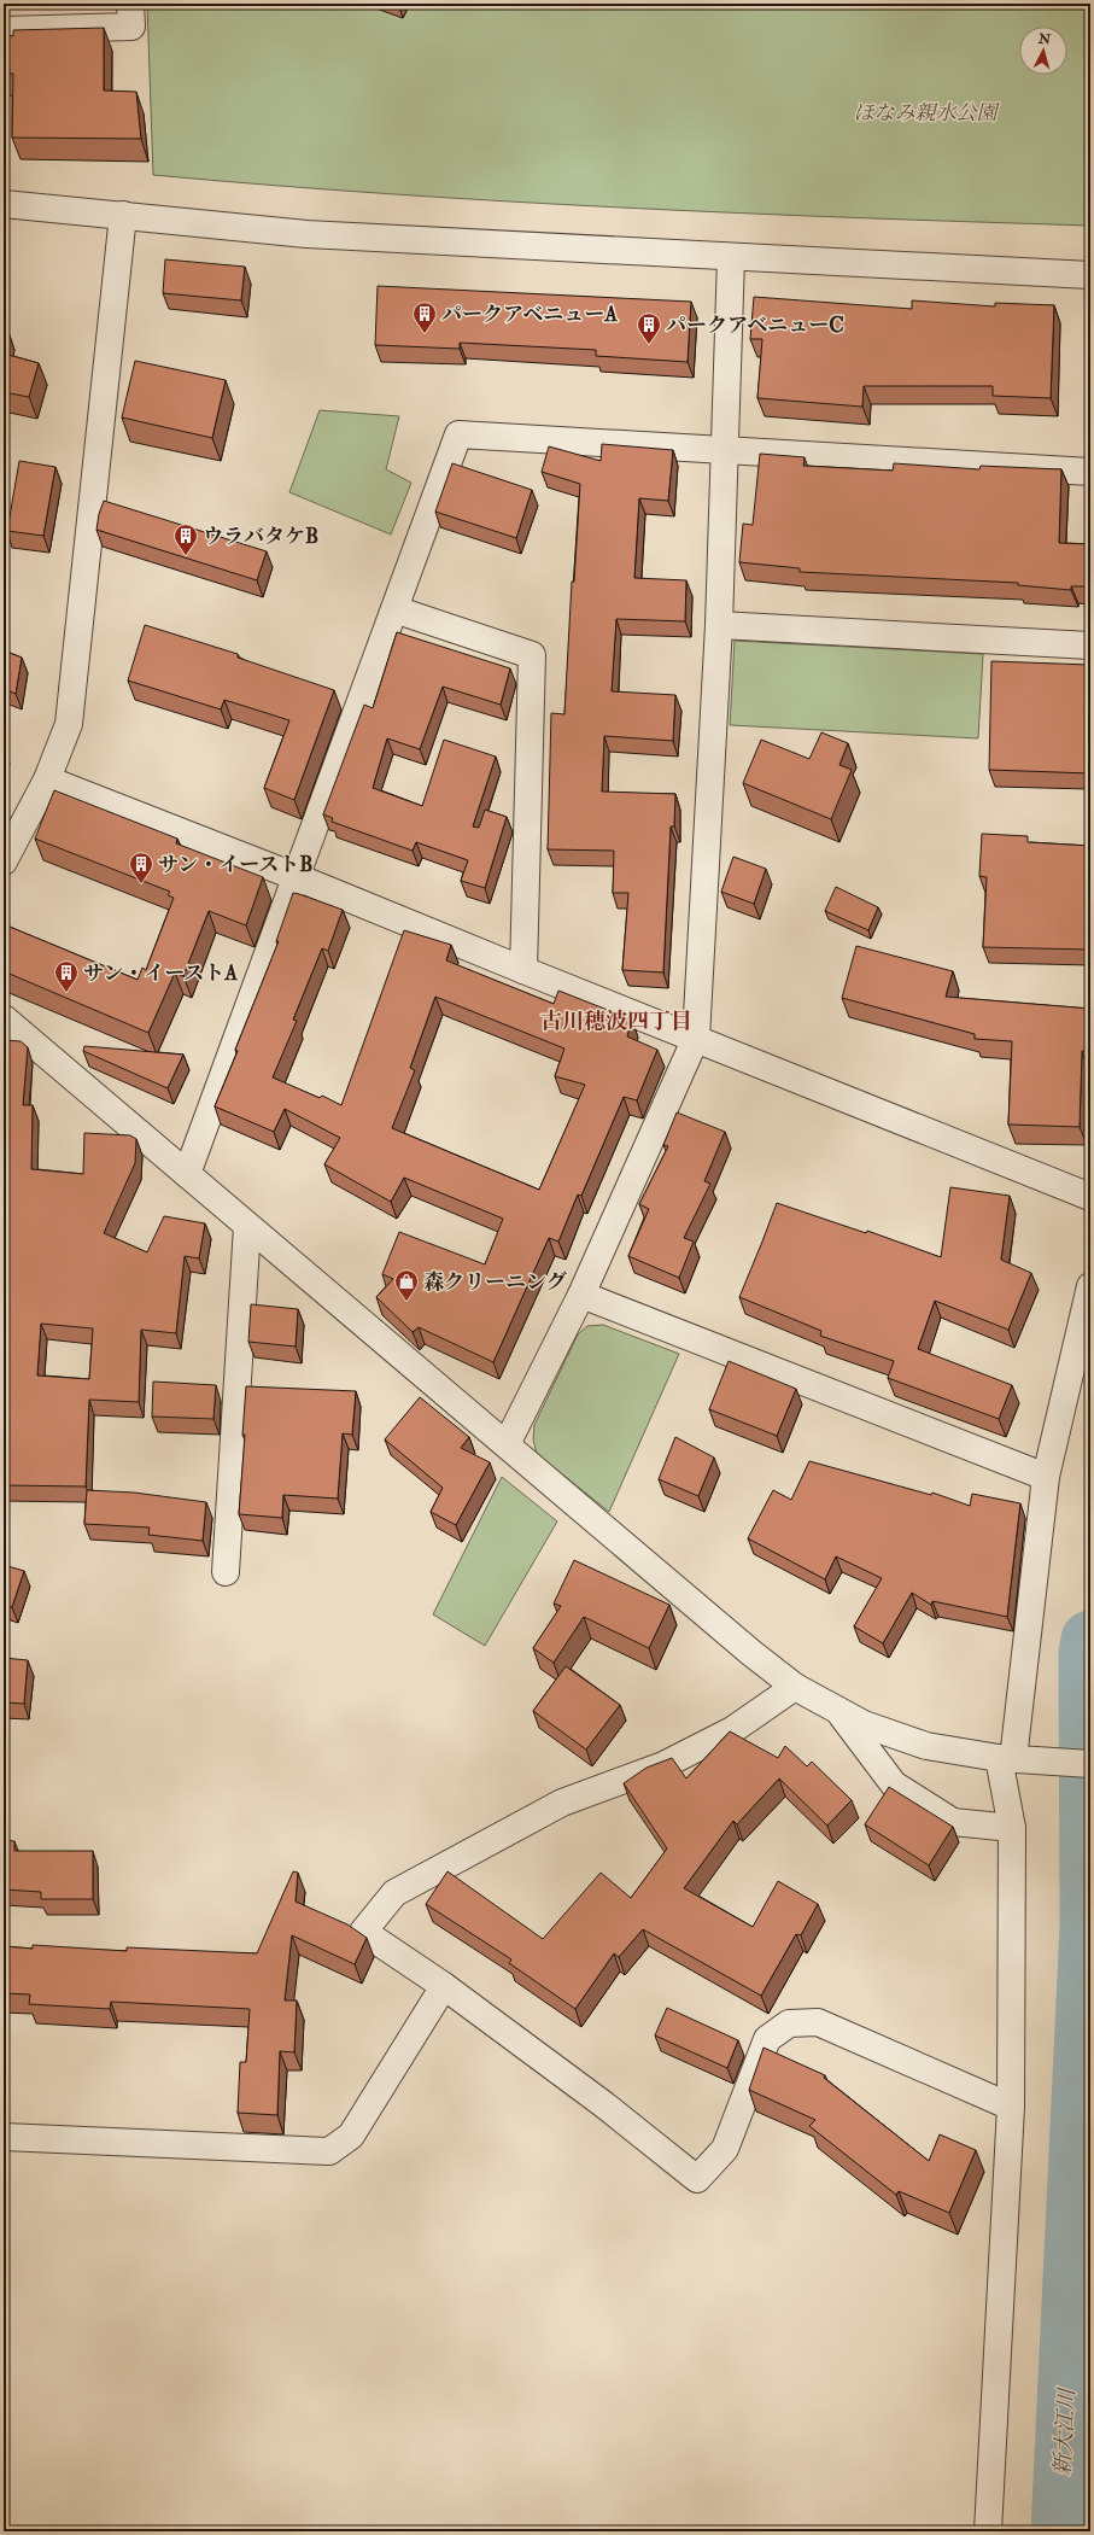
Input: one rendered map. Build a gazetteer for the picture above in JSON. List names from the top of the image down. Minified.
{"districts":["古川穂波四丁目"],"water":["新大江川"],"parks":["ほなみ親水公園"],"places":{"building":["パークアベニューA","パークアベニューC","ウラバタケB","サン・イーストB","サン・イーストA"],"shop":["森クリーニング"]},"north":"top"}
